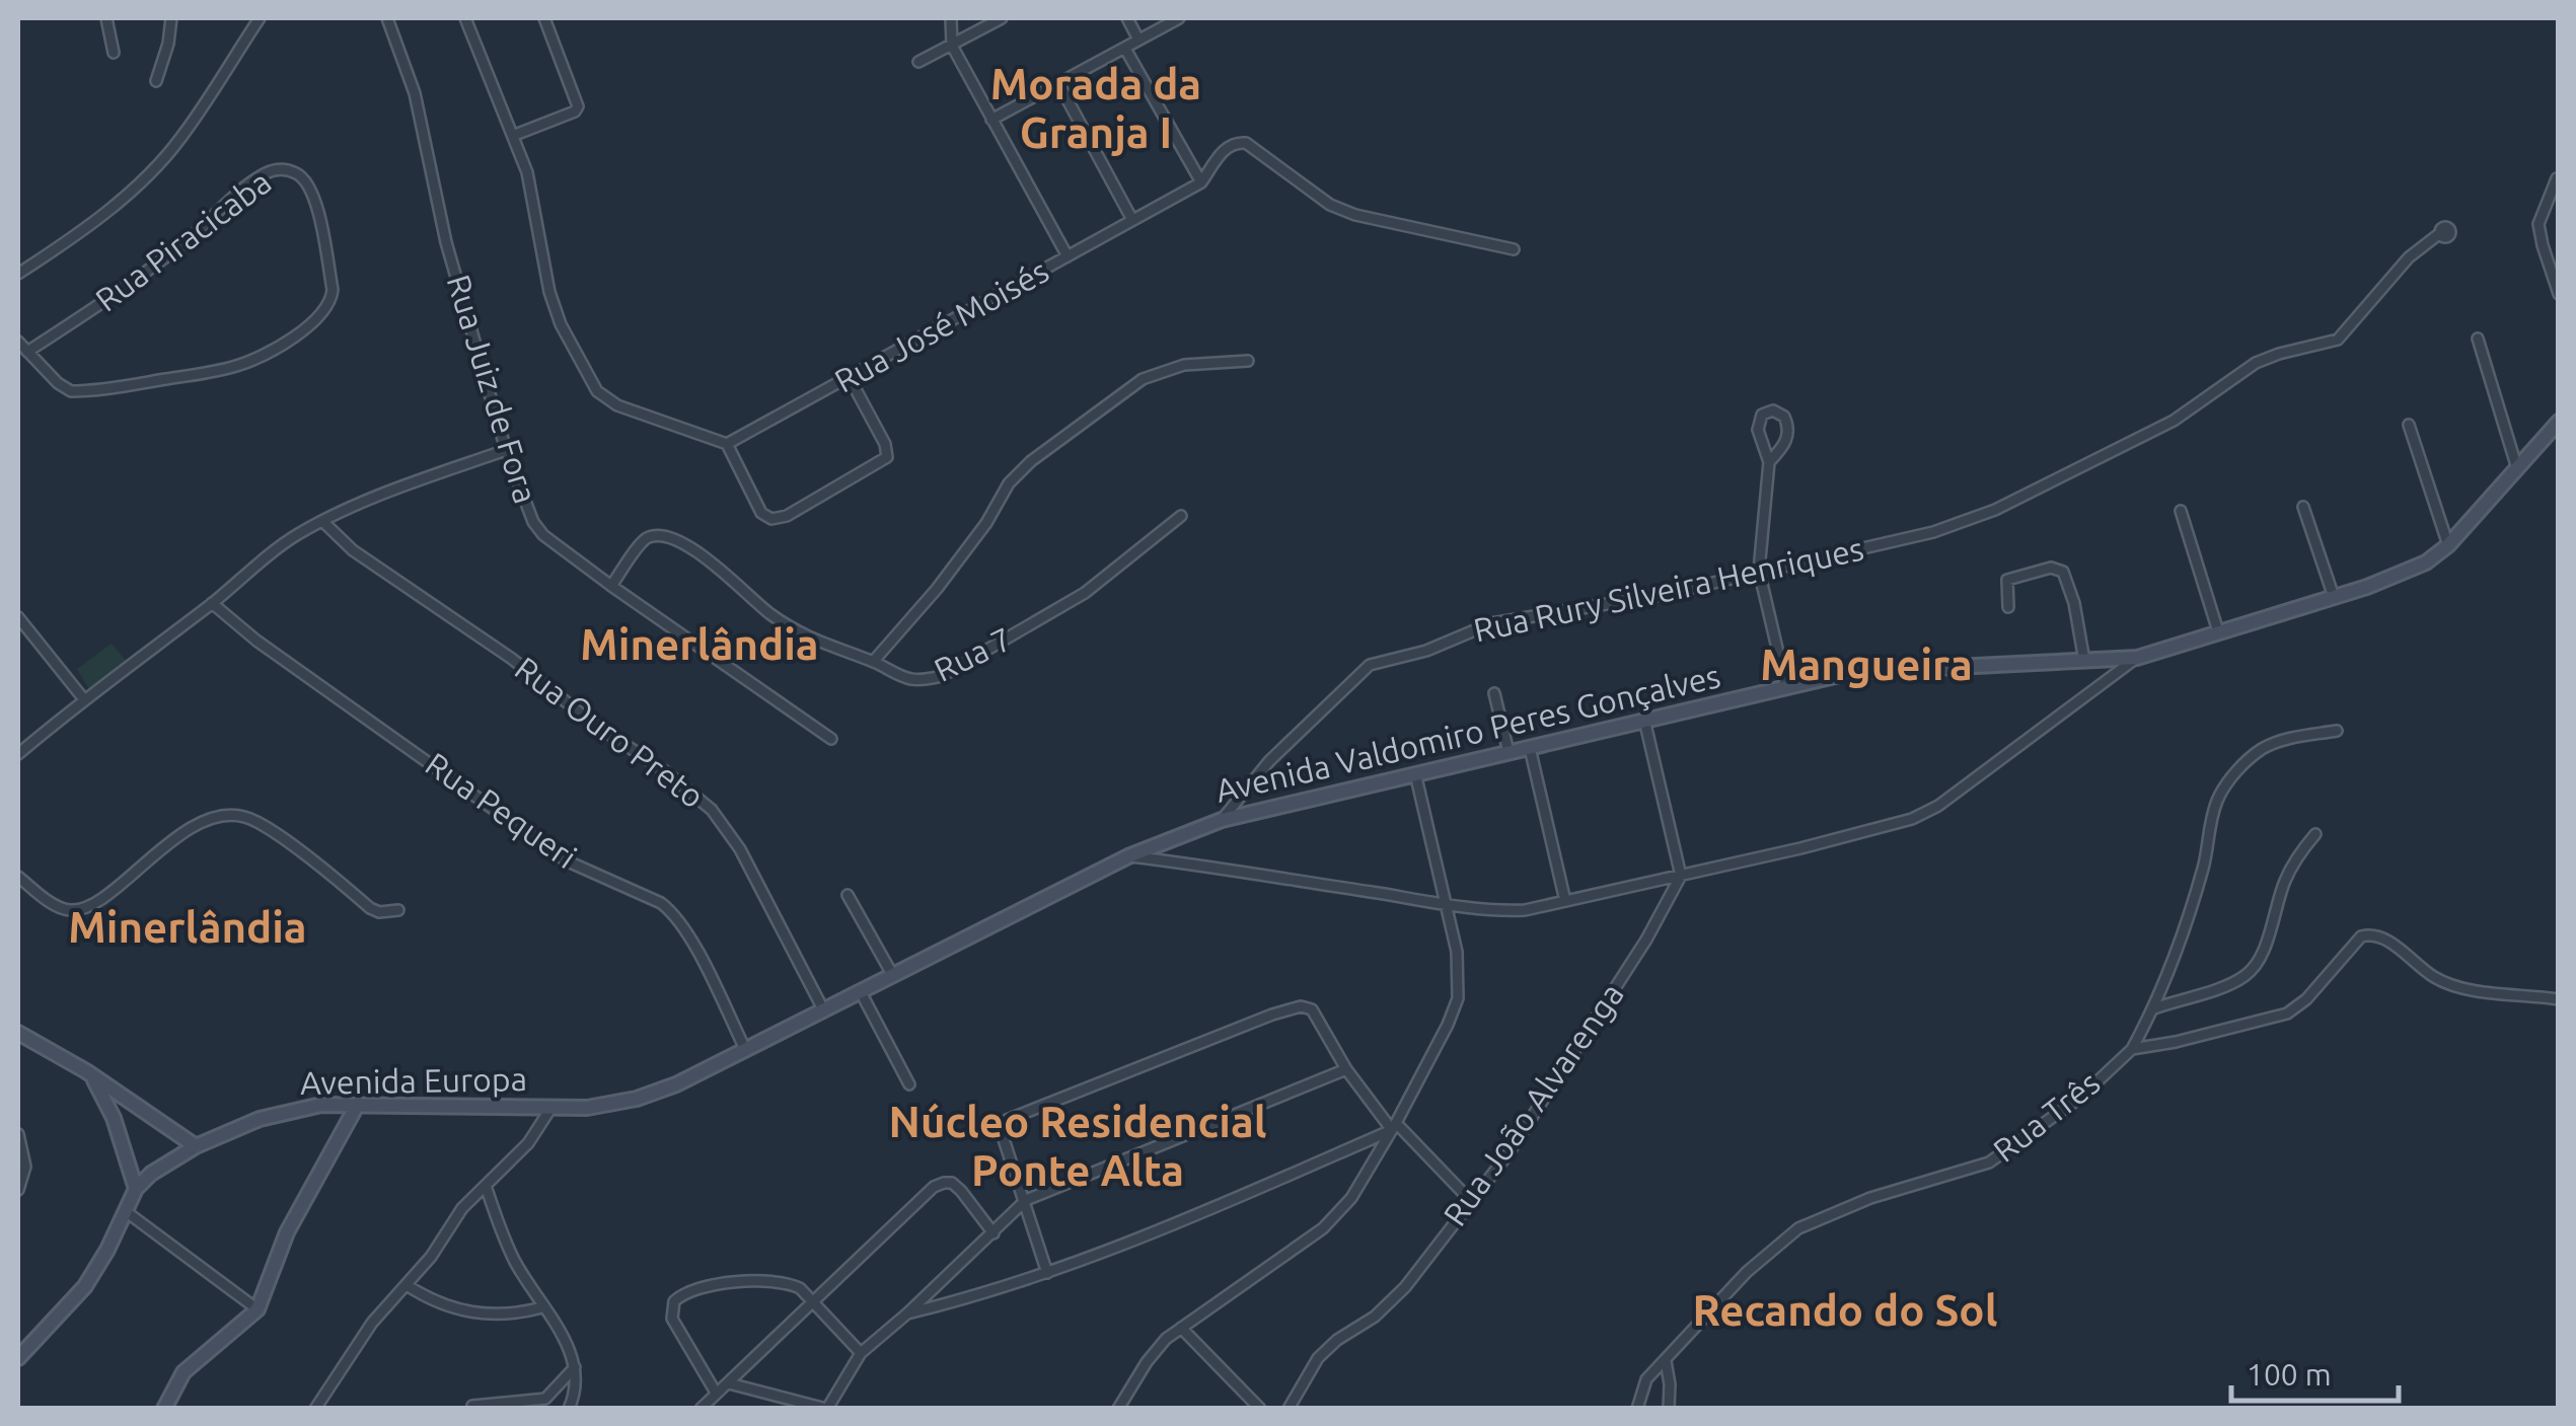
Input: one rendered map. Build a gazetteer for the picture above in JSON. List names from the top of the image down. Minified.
{"streets":{"street":["Rua Piracicaba","Rua José Moisés","Rua Juiz de Fora","Rua Rury Silveira Henriques","Rua 7","Rua Ouro Preto","Avenida Valdomiro Peres Gonçalves","Rua Pequeri","Avenida Europa","Rua João Alvarenga","Rua Três"]},"crossings":[["Rua Juiz de Fora","Rua 7"],["Rua Rury Silveira Henriques","Avenida Valdomiro Peres Gonçalves"],["Rua Ouro Preto","Avenida Valdomiro Peres Gonçalves"],["Avenida Valdomiro Peres Gonçalves","Rua Pequeri"],["Avenida Valdomiro Peres Gonçalves","Avenida Europa"]],"districts":["Morada da Granja I","Minerlândia","Mangueira","Minerlândia","Núcleo Residencial Ponte Alta","Recando do Sol"],"scale_bar":"100 m"}
